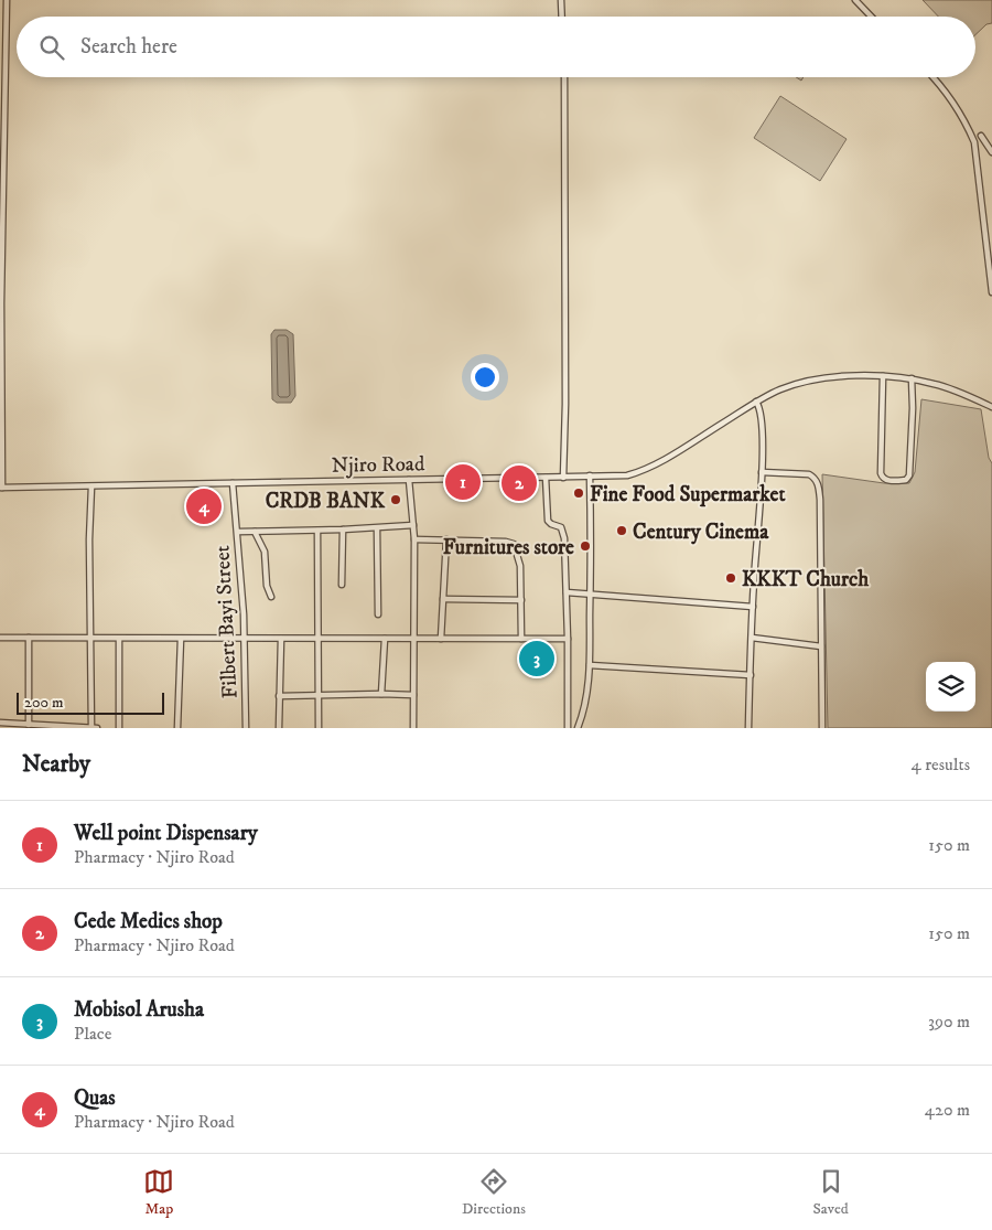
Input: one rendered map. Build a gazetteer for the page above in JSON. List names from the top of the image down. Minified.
{"streets":{"street":["Njiro Road","Filbert Bayi Street"]},"crossings":[["Njiro Road","Filbert Bayi Street"]],"places":["Fine Food Supermarket","CRDB BANK","Century Cinema","Furnitures store","KKKT Church"],"scale_bar":"200 m","page":{"search":"Search here","pins":["1","2","4","3"],"scale":"200 m","heading":["Nearby","4 results"],"list":[{"mark":"1","name":"Well point Dispensary","note":"Pharmacy · Njiro Road","value":"150 m"},{"mark":"2","name":"Cede Medics shop","note":"Pharmacy · Njiro Road","value":"150 m"},{"mark":"3","name":"Mobisol Arusha","note":"Place","value":"390 m"},{"mark":"4","name":"Quas","note":"Pharmacy · Njiro Road","value":"420 m"}],"nav":["Map","Directions","Saved"]}}
